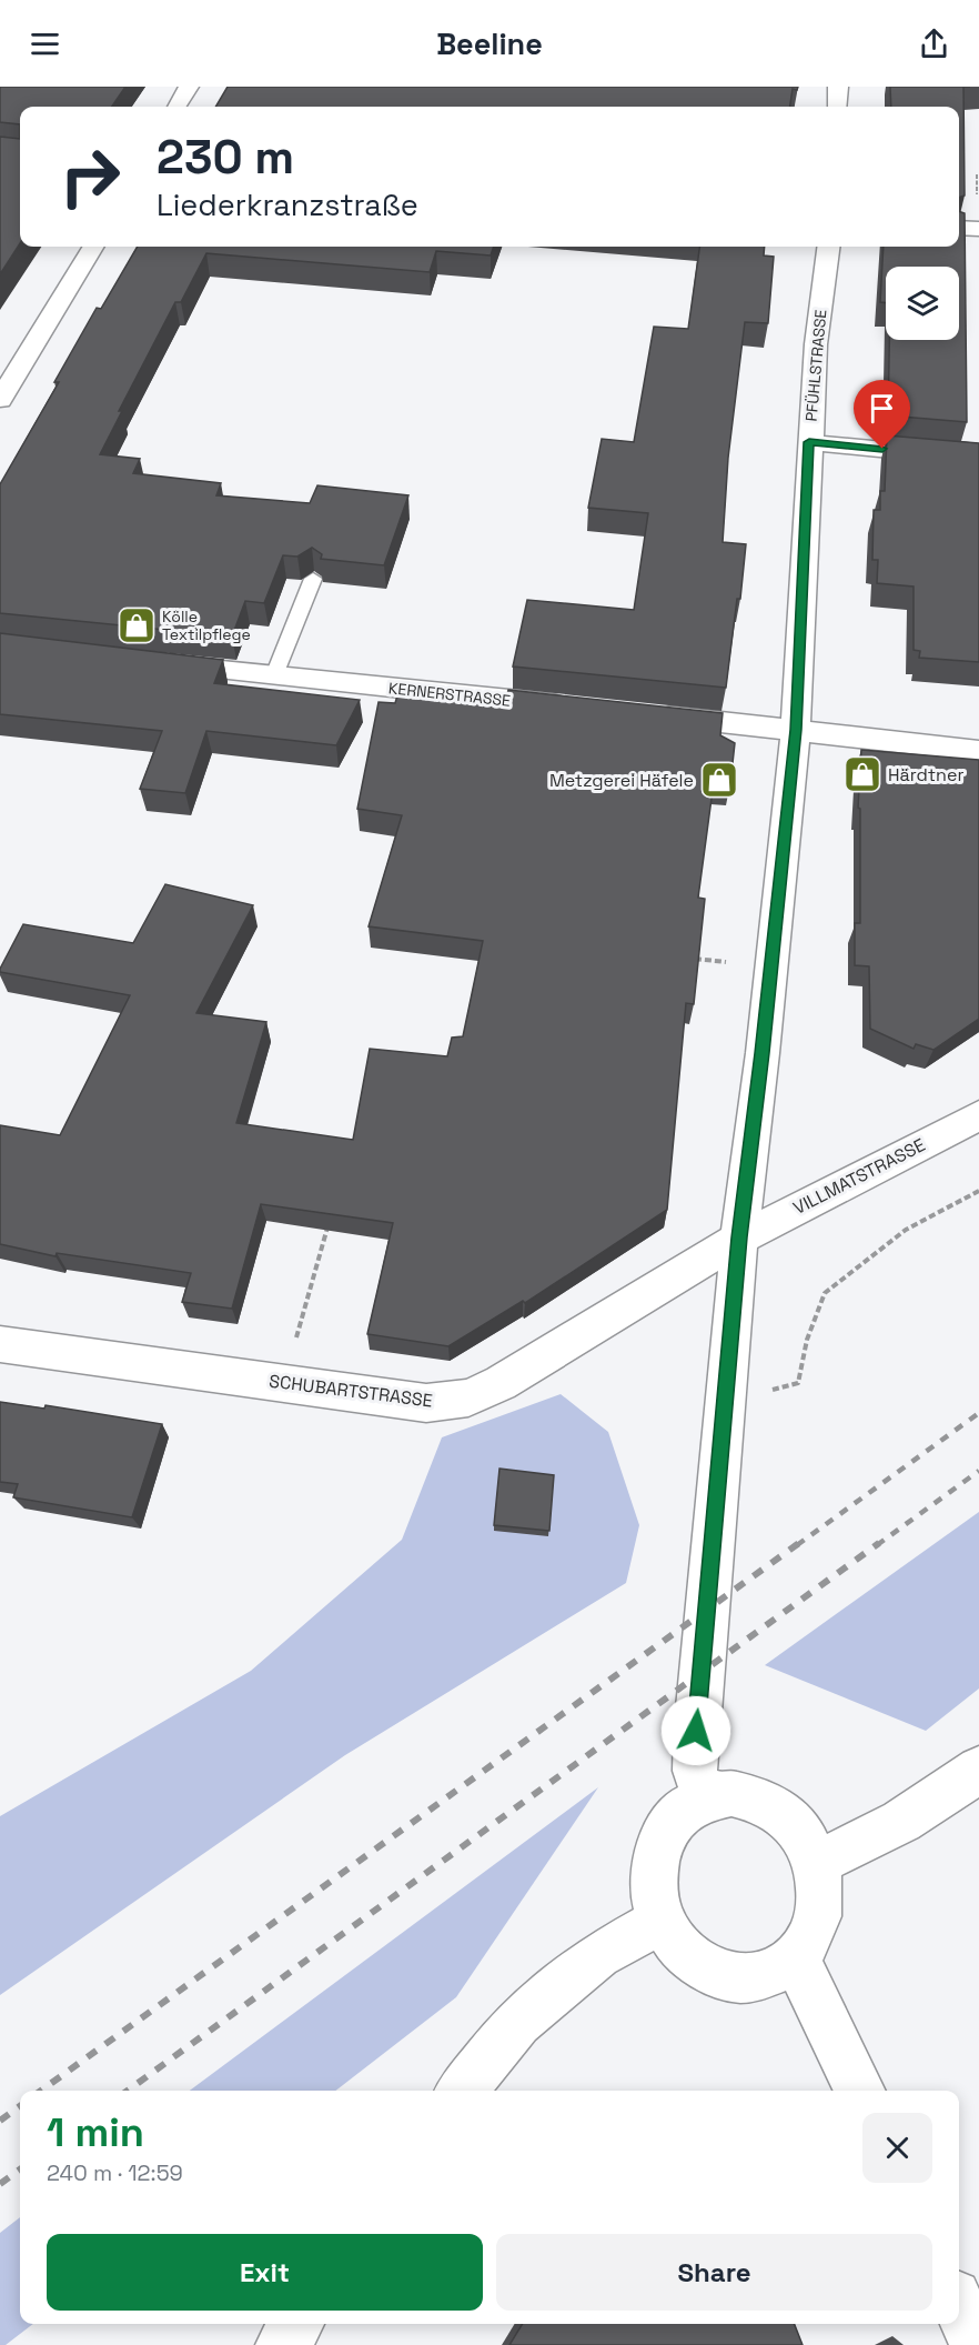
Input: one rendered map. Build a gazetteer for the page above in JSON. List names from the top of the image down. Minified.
{"streets":{"street":["PFÜHLSTRASSE","KERNERSTRASSE","VILLMATSTRASSE","SCHUBARTSTRASSE"]},"crossings":[["PFÜHLSTRASSE","VILLMATSTRASSE"],["PFÜHLSTRASSE","SCHUBARTSTRASSE"],["VILLMATSTRASSE","SCHUBARTSTRASSE"]],"places":{"shop":["Kölle Textilpflege","Härdtner","Metzgerei Häfele"]},"page":{"header":"Beeline","turn":["230 m","Liederkranzstraße"],"heading":["1 min","240 m · 12:59"],"buttons":["Exit","Share"]}}
